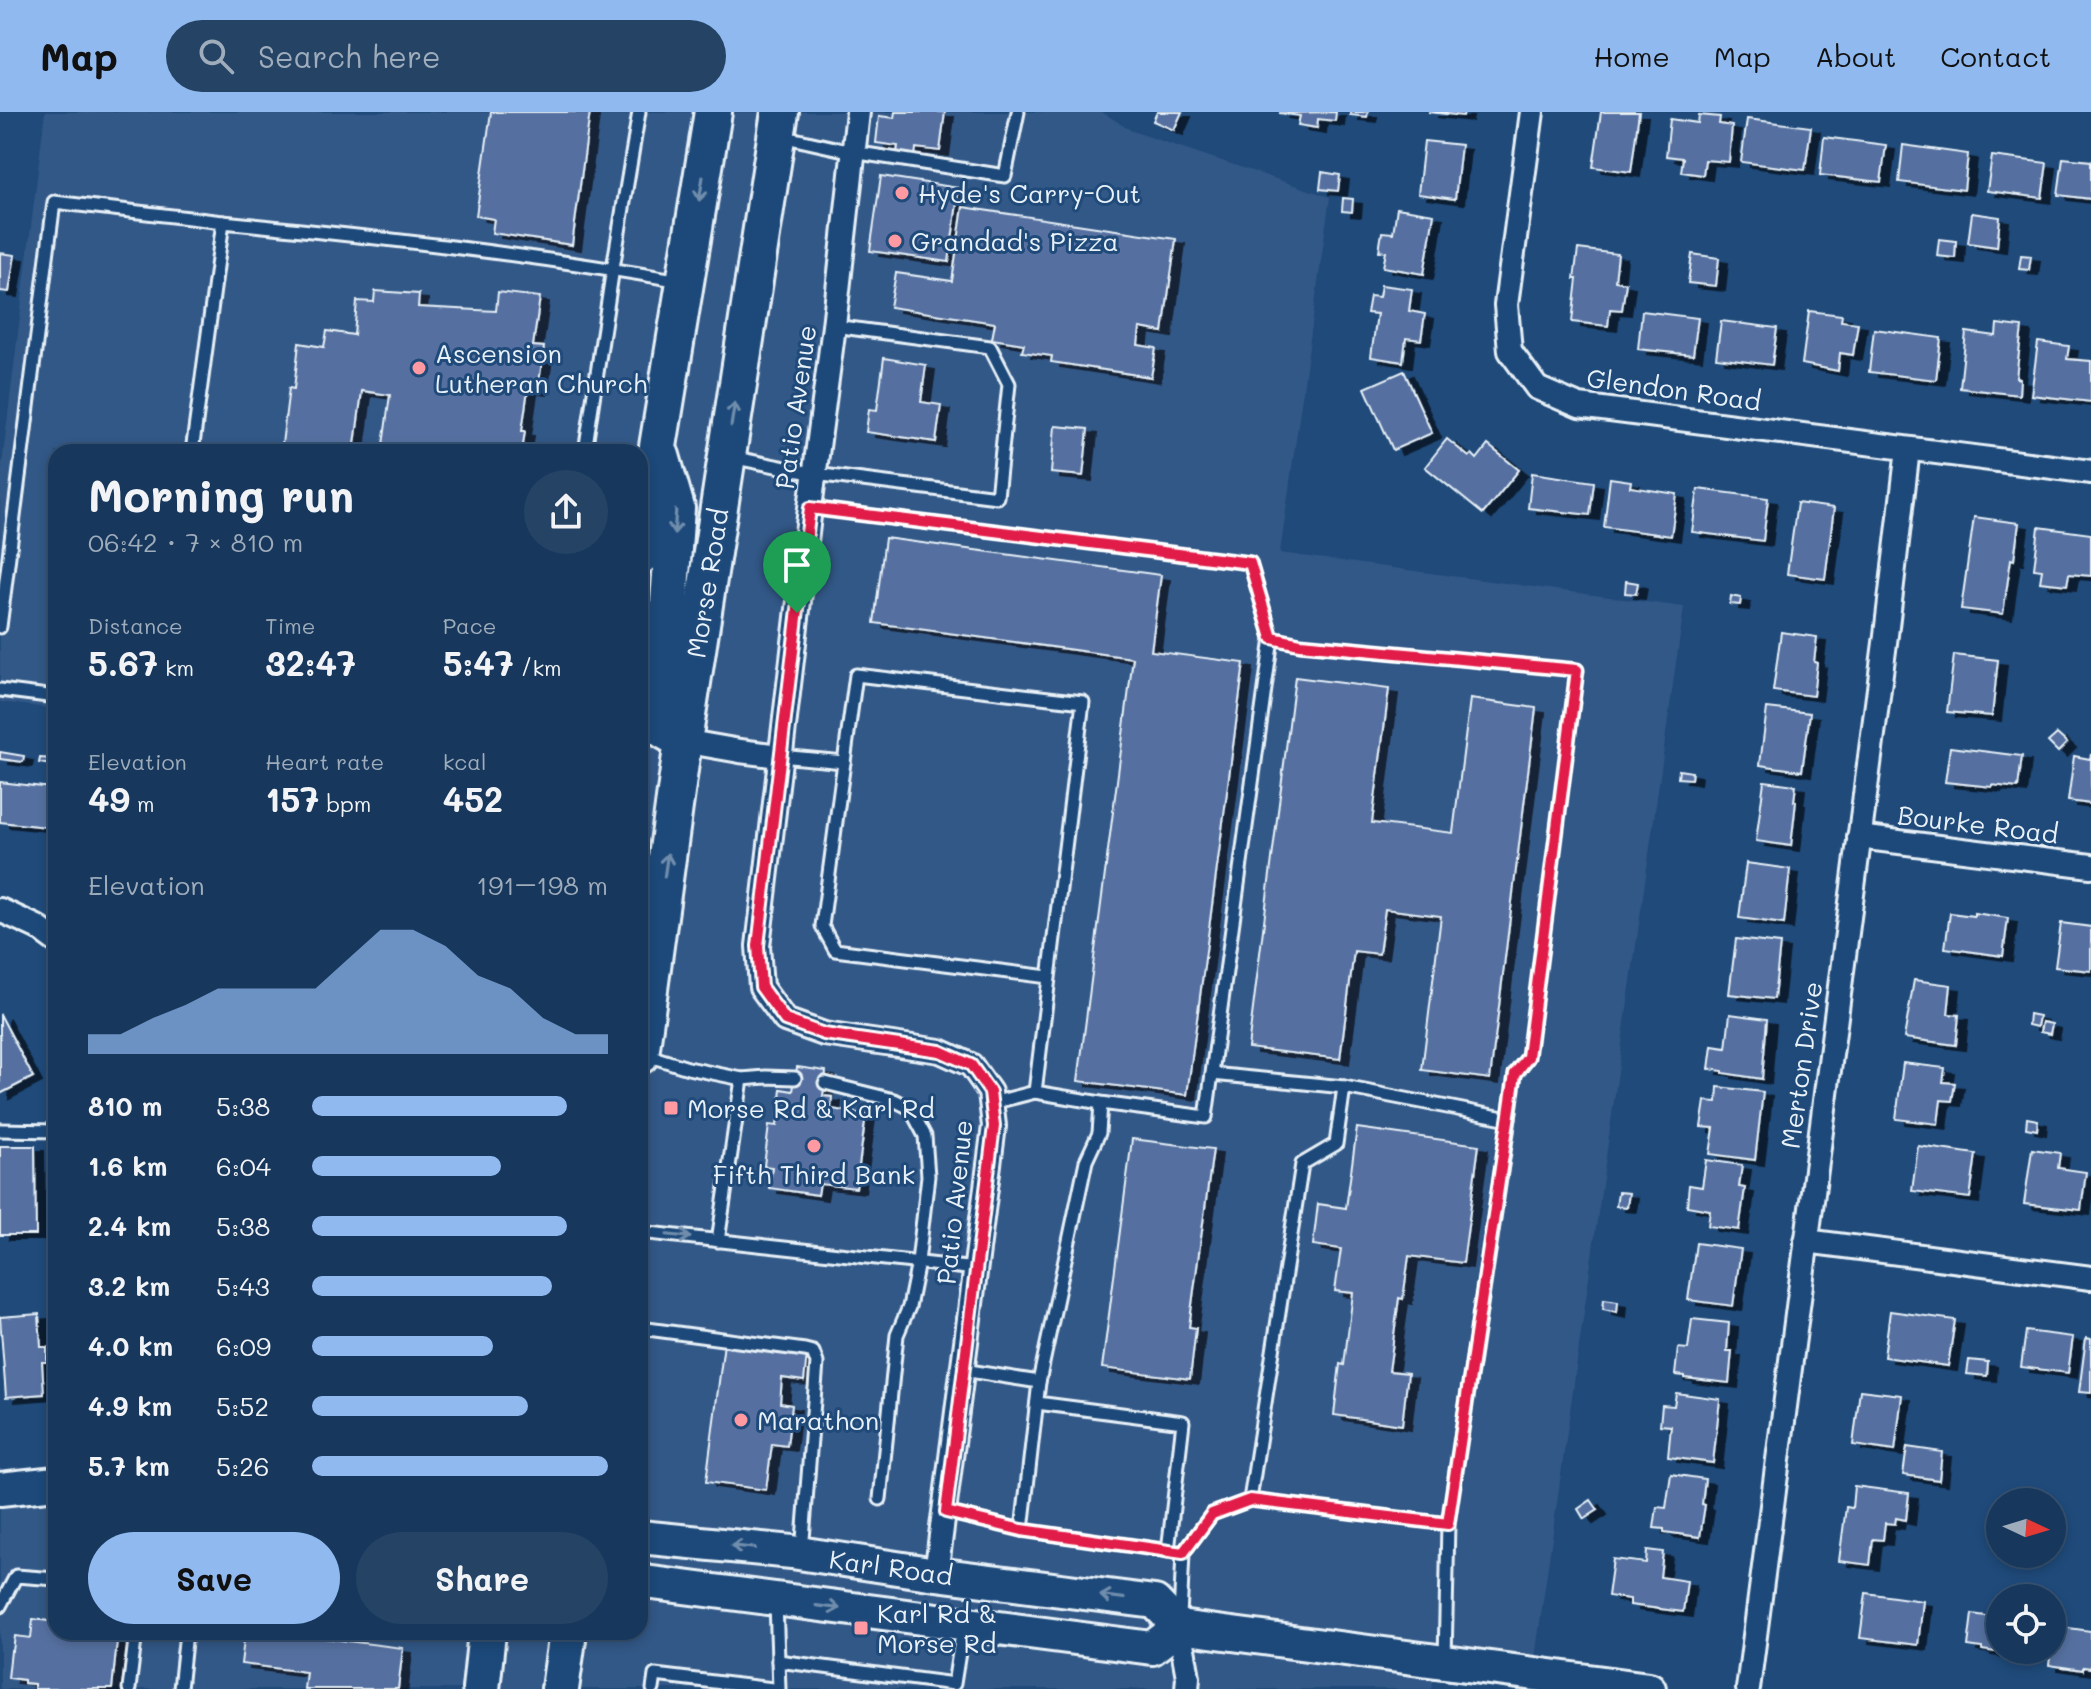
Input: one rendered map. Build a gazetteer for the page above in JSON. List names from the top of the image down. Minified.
{"streets":{"main road":["Morse Road","Karl Road"],"street":["Glendon Road","Patio Avenue","Bourke Road","Merton Drive"]},"crossings":[["Glendon Road","Merton Drive"],["Patio Avenue","Karl Road"],["Bourke Road","Merton Drive"]],"places":{"other":["Hyde's Carry-Out","Grandad's Pizza","Ascension Lutheran Church","Fifth Third Bank","Marathon"],"transit":["Morse Rd & Karl Rd","Karl Rd & Morse Rd"]},"north":"right","page":{"header":"Map","search":"Search here","nav":["Home","Map","About","Contact"],"heading":["Morning run","06:42 · 7 × 810 m"],"stats":[["Distance","5.67 km"],["Time","32:47"],["Pace","5:47 /km"],["Elevation","49 m"],["Heart rate","157 bpm"],["kcal","452"]],"chart":["Elevation","191–198 m"],"list":[{"name":"810 m","note":"5:38"},{"name":"1.6 km","note":"6:04"},{"name":"2.4 km","note":"5:38"},{"name":"3.2 km","note":"5:43"},{"name":"4.0 km","note":"6:09"},{"name":"4.9 km","note":"5:52"},{"name":"5.7 km","note":"5:26"}],"buttons":["Save","Share"]}}
